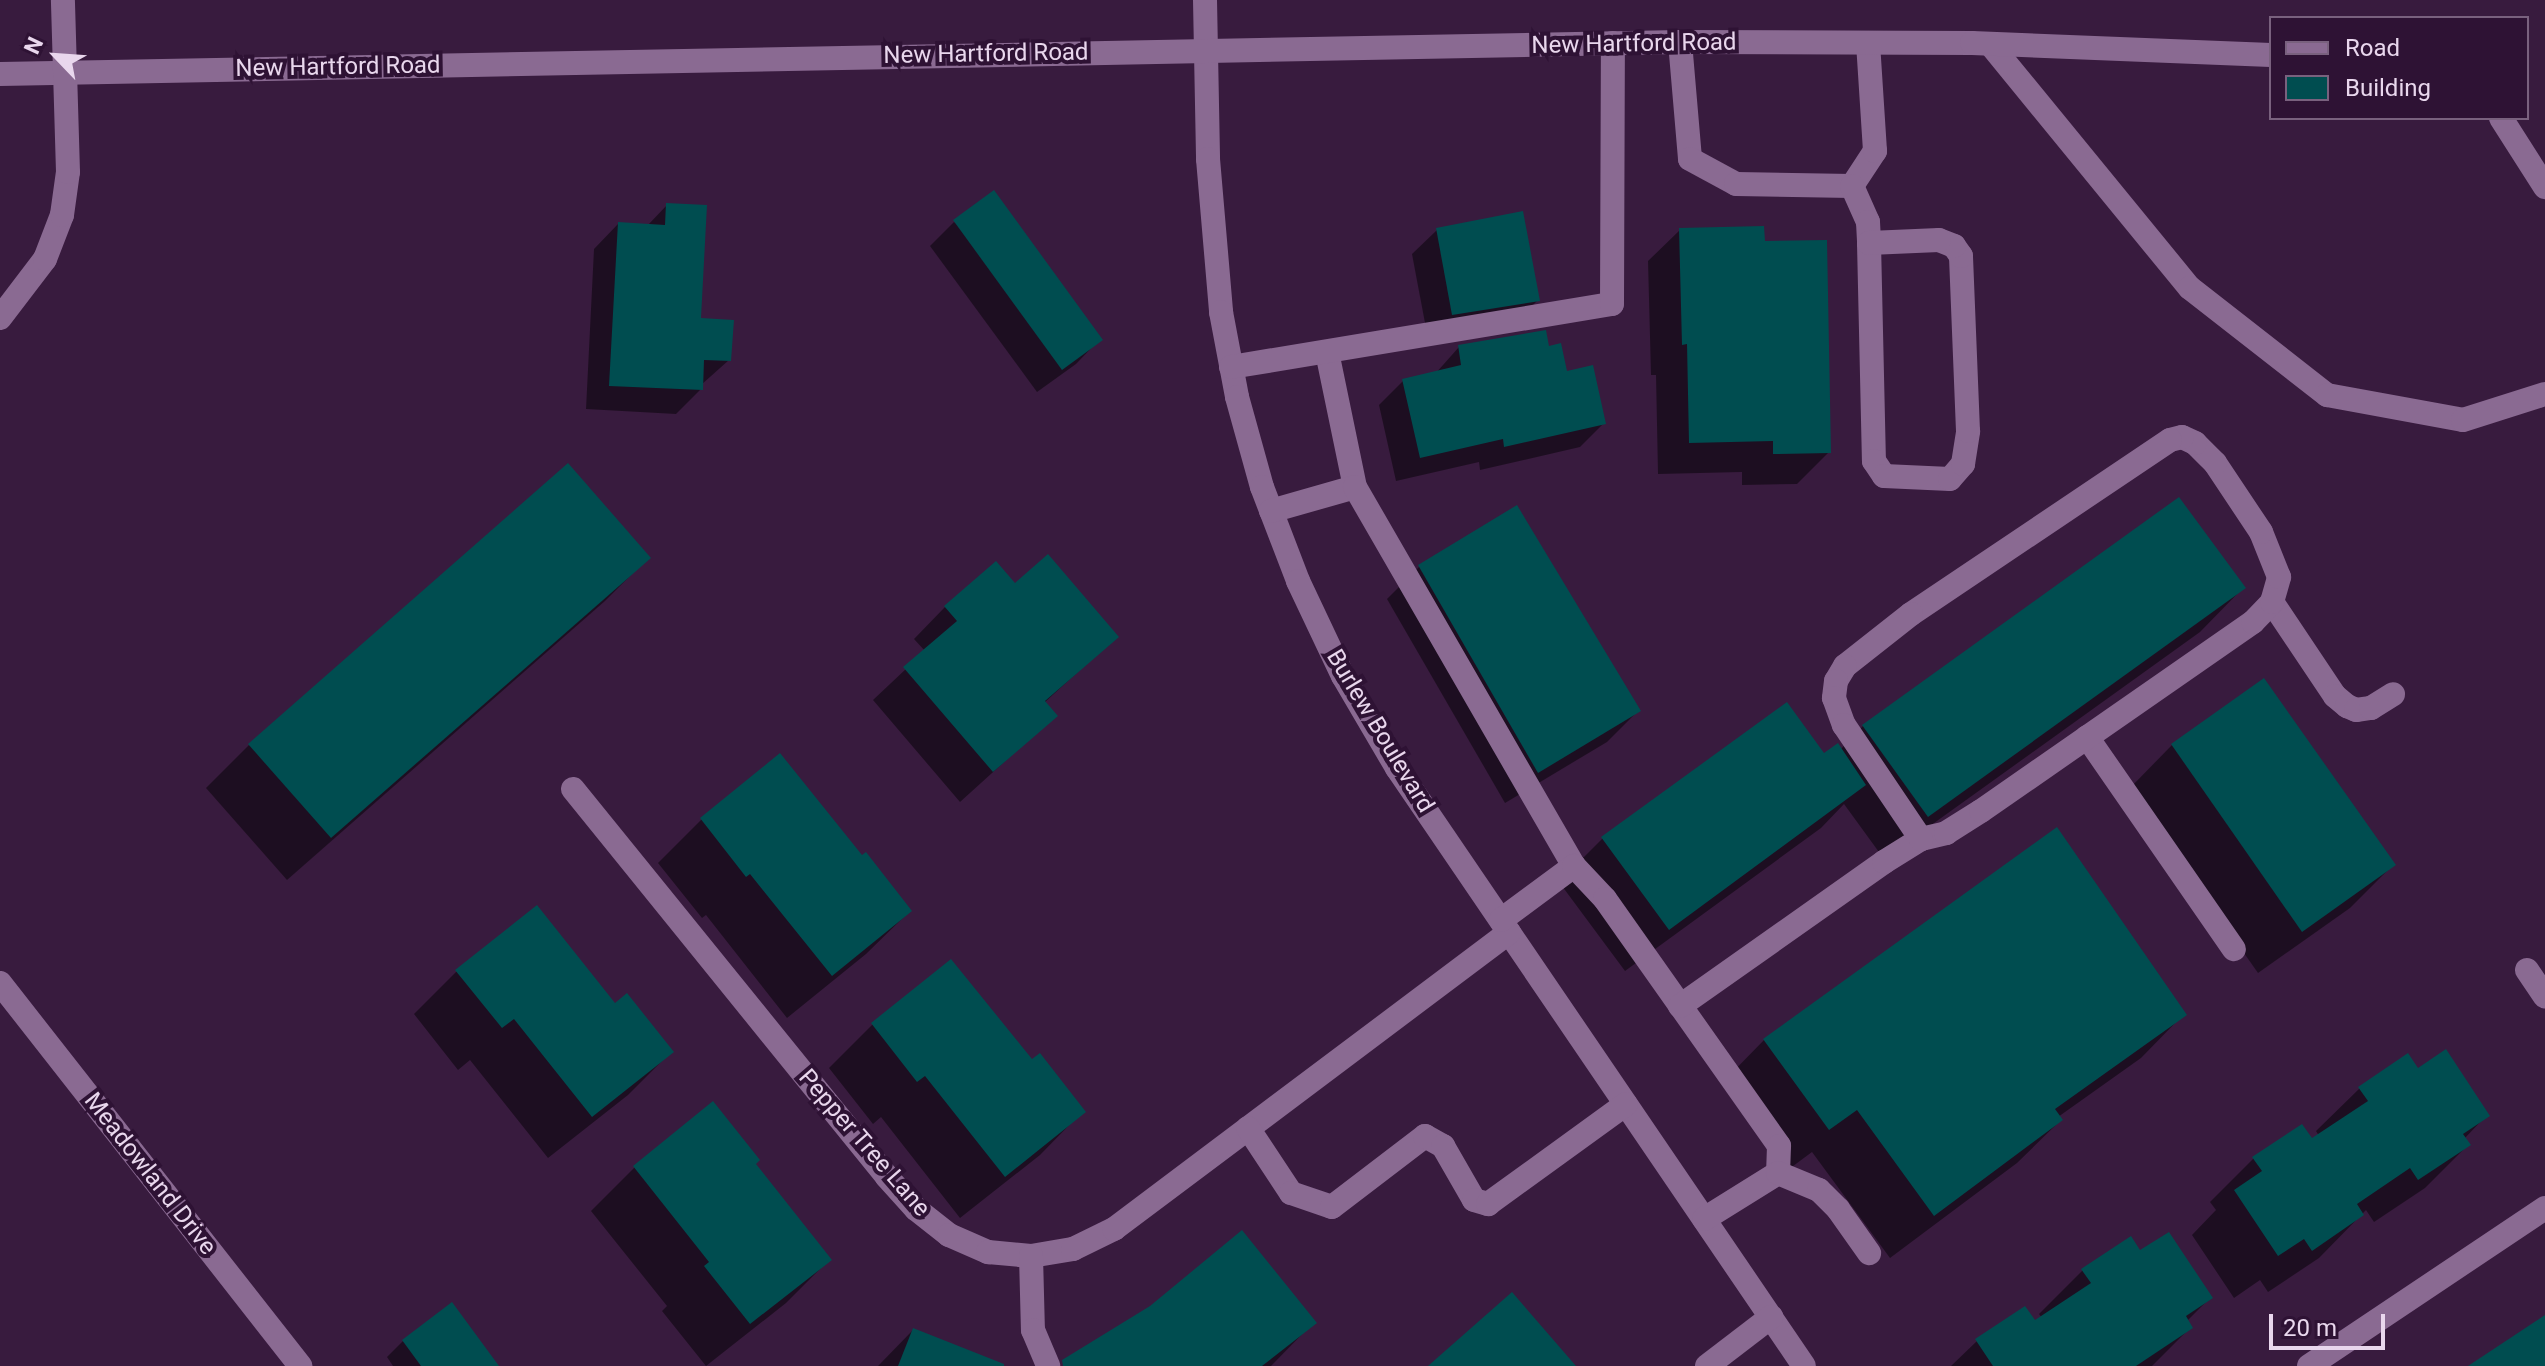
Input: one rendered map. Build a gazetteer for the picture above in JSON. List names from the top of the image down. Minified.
{"streets":{"street":["New Hartford Road","Burlew Boulevard","Pepper Tree Lane","Meadowland Drive"]},"crossings":[["New Hartford Road","Burlew Boulevard"],["Burlew Boulevard","Pepper Tree Lane"]],"legend":["Road","Building"],"scale_bar":"20 m","north":"top left"}
